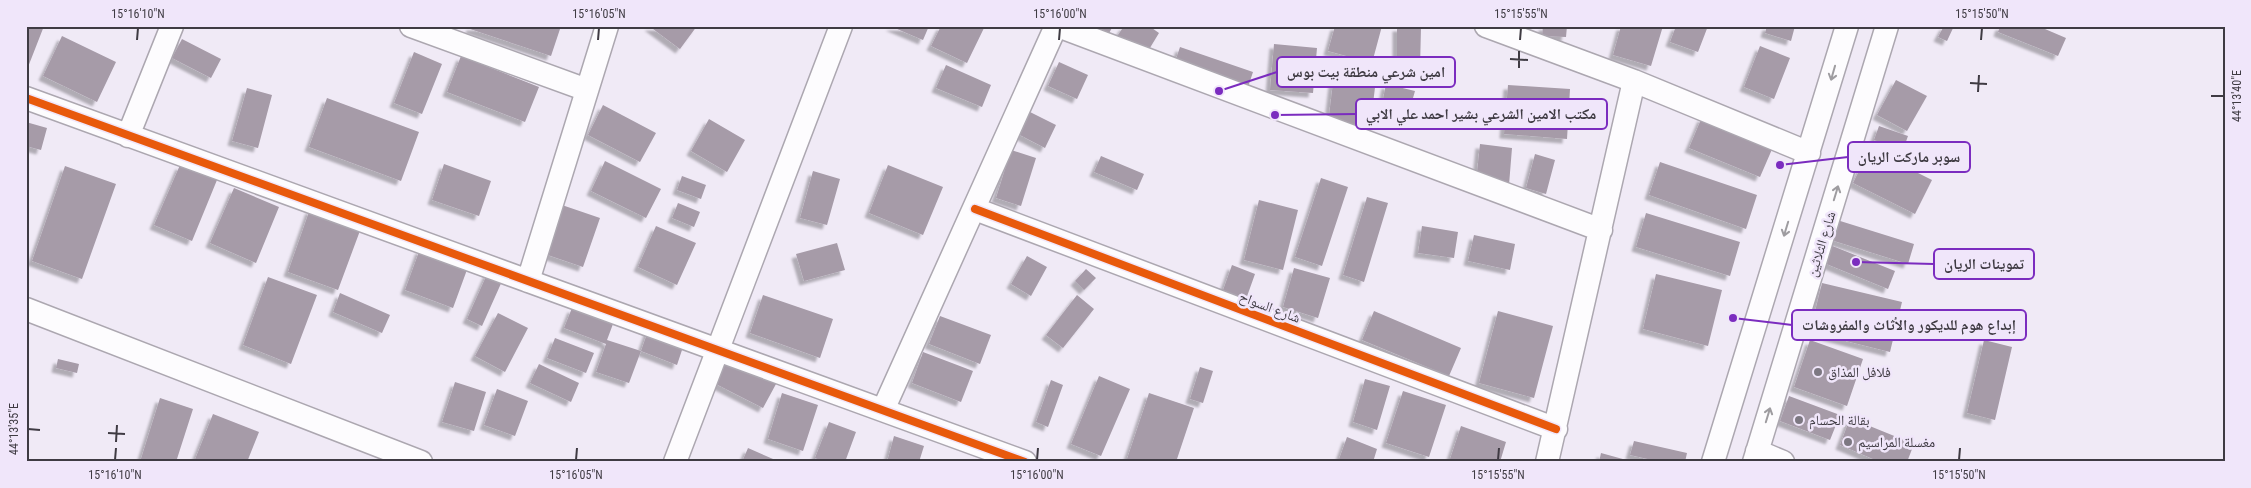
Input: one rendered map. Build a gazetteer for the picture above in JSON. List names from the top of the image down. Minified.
{"streets":{"street":["شارع الثلاثين","شارع السواح"]},"places":["امين شرعي منطقة بيت بوس","مكتب الامين الشرعي بشير احمد علي الابي","سوبر ماركت الريان","تموينات الريان","إبداع هوم للديكور والأثاث والمفروشات","فلافل المذاق","بقالة الحسام","مغسلة المراسيم"],"coordinates":["15°16'10\"N","15°16'05\"N","15°16'00\"N","15°15'55\"N","15°15'50\"N","44°13'40\"E","44°13'35\"E"]}
